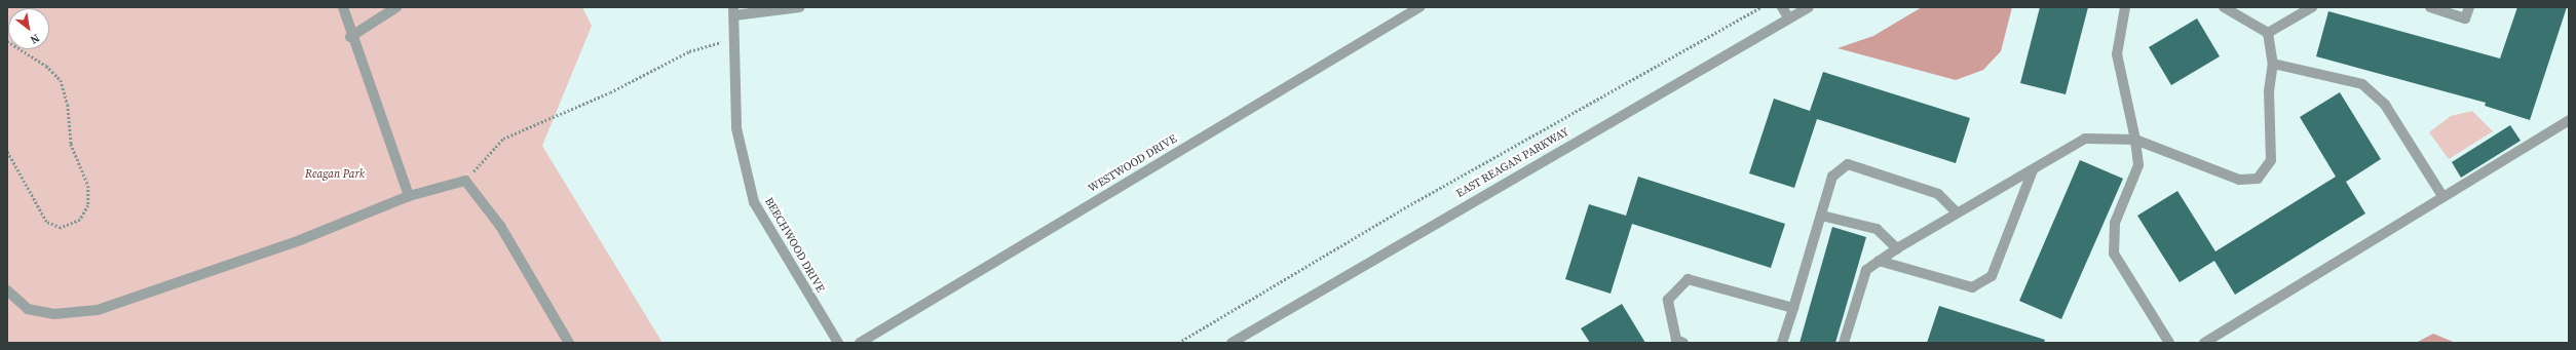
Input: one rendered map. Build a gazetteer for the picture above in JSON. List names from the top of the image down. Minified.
{"streets":{"street":["EAST REAGAN PARKWAY","WESTWOOD DRIVE","BEECHWOOD DRIVE"]},"parks":["Reagan Park"],"north":"bottom right"}
